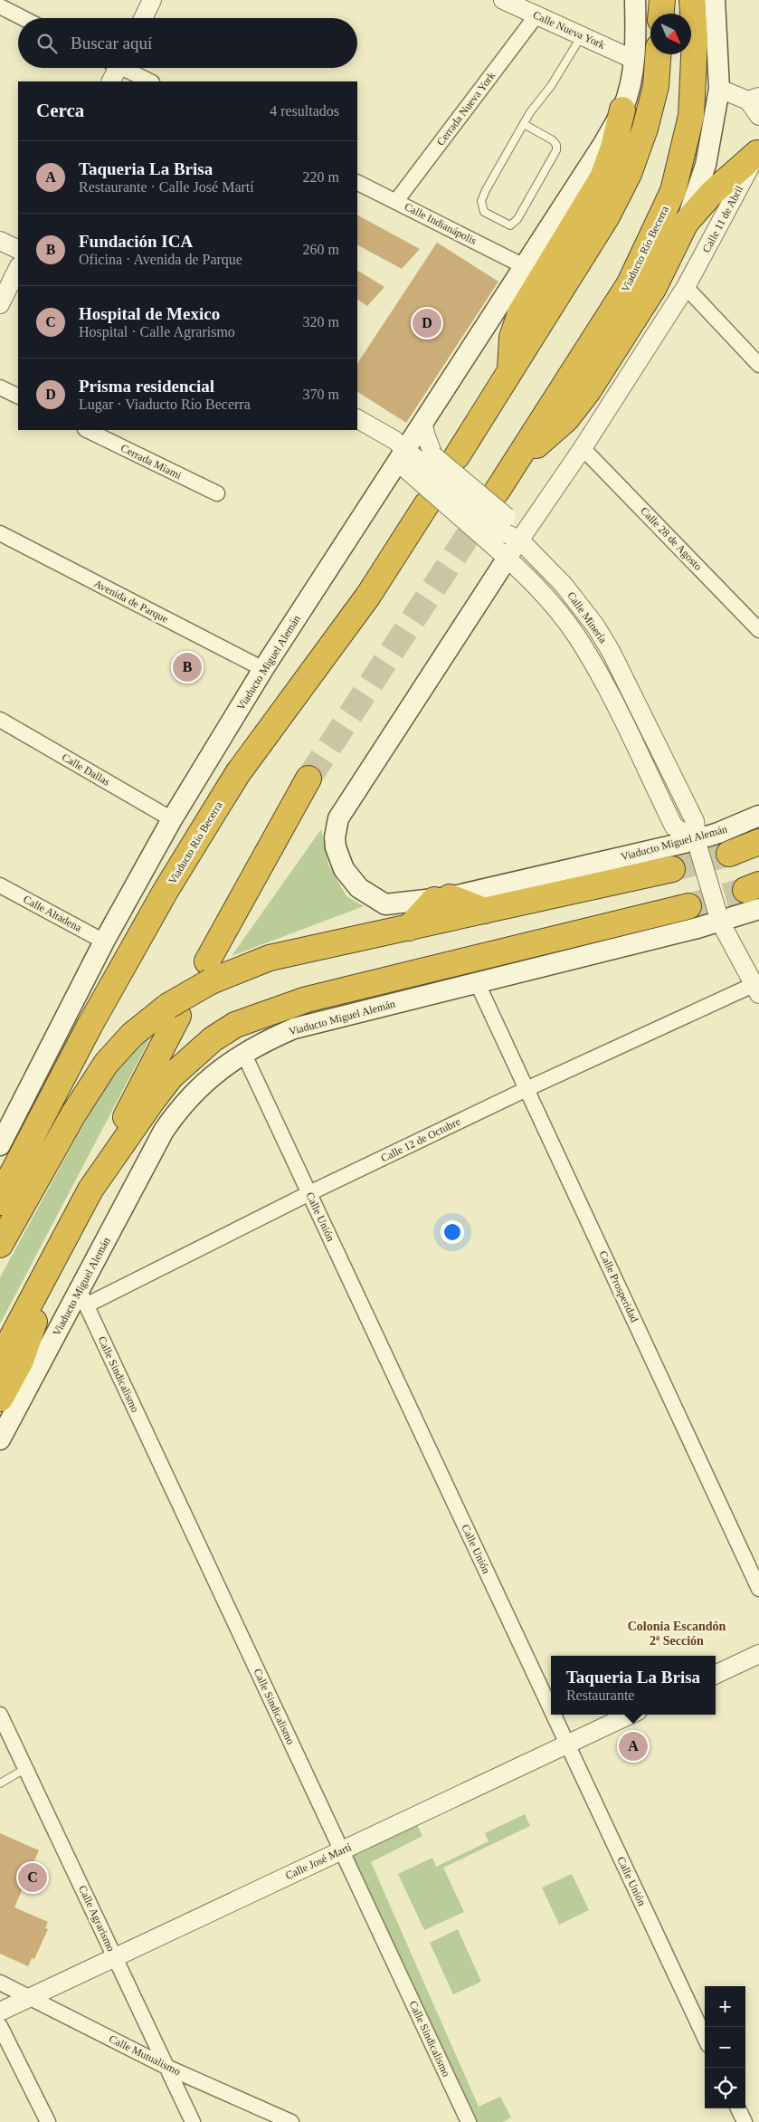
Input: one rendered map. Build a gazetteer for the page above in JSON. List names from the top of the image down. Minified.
{"streets":{"highway":["Viaducto Río Becerra","Viaducto Miguel Alemán"],"street":["Calle Nueva York","Cerrada Nueva York","Calle 11 de Abril","Calle Indianápolis","Cerrada Miami","Calle 28 de Agosto","Avenida de Parque","Calle Minería","Calle Dallas","Calle Altadena","Calle 12 de Octubre","Calle Unión","Calle Prosperidad","Calle Sindicalismo","Calle José Martí","Calle Agrarismo","Calle Mutualismo"]},"crossings":[["Calle Nueva York","Cerrada Nueva York"],["Cerrada Nueva York","Calle Indianápolis"],["Avenida de Parque","Viaducto Miguel Alemán"],["Calle Minería","Viaducto Miguel Alemán"],["Calle Minería","Calle 12 de Octubre"],["Viaducto Miguel Alemán","Calle Dallas"],["Viaducto Miguel Alemán","Calle Altadena"],["Viaducto Miguel Alemán","Calle 12 de Octubre"],["Viaducto Miguel Alemán","Calle Unión"],["Viaducto Miguel Alemán","Calle Prosperidad"],["Viaducto Miguel Alemán","Calle Sindicalismo"],["Calle 12 de Octubre","Calle Unión"],["Calle 12 de Octubre","Calle Prosperidad"],["Calle 12 de Octubre","Calle Sindicalismo"],["Calle Unión","Calle José Martí"],["Calle Sindicalismo","Calle José Martí"],["Calle José Martí","Calle Agrarismo"],["Calle José Martí","Calle Mutualismo"],["Calle Agrarismo","Calle Mutualismo"]],"districts":["Colonia Escandón 2ª Sección"],"north":"bottom right","page":{"search":"Buscar aquí","heading":["Cerca","4 resultados"],"list":[{"mark":"A","name":"Taqueria La Brisa","note":"Restaurante · Calle José Martí","value":"220 m"},{"mark":"B","name":"Fundación ICA","note":"Oficina · Avenida de Parque","value":"260 m"},{"mark":"C","name":"Hospital de Mexico","note":"Hospital · Calle Agrarismo","value":"320 m"},{"mark":"D","name":"Prisma residencial","note":"Lugar · Viaducto Río Becerra","value":"370 m"}],"pins":["D","B","A","C"],"popup":["Taqueria La Brisa","Restaurante"],"map_buttons":["+","−"]}}
